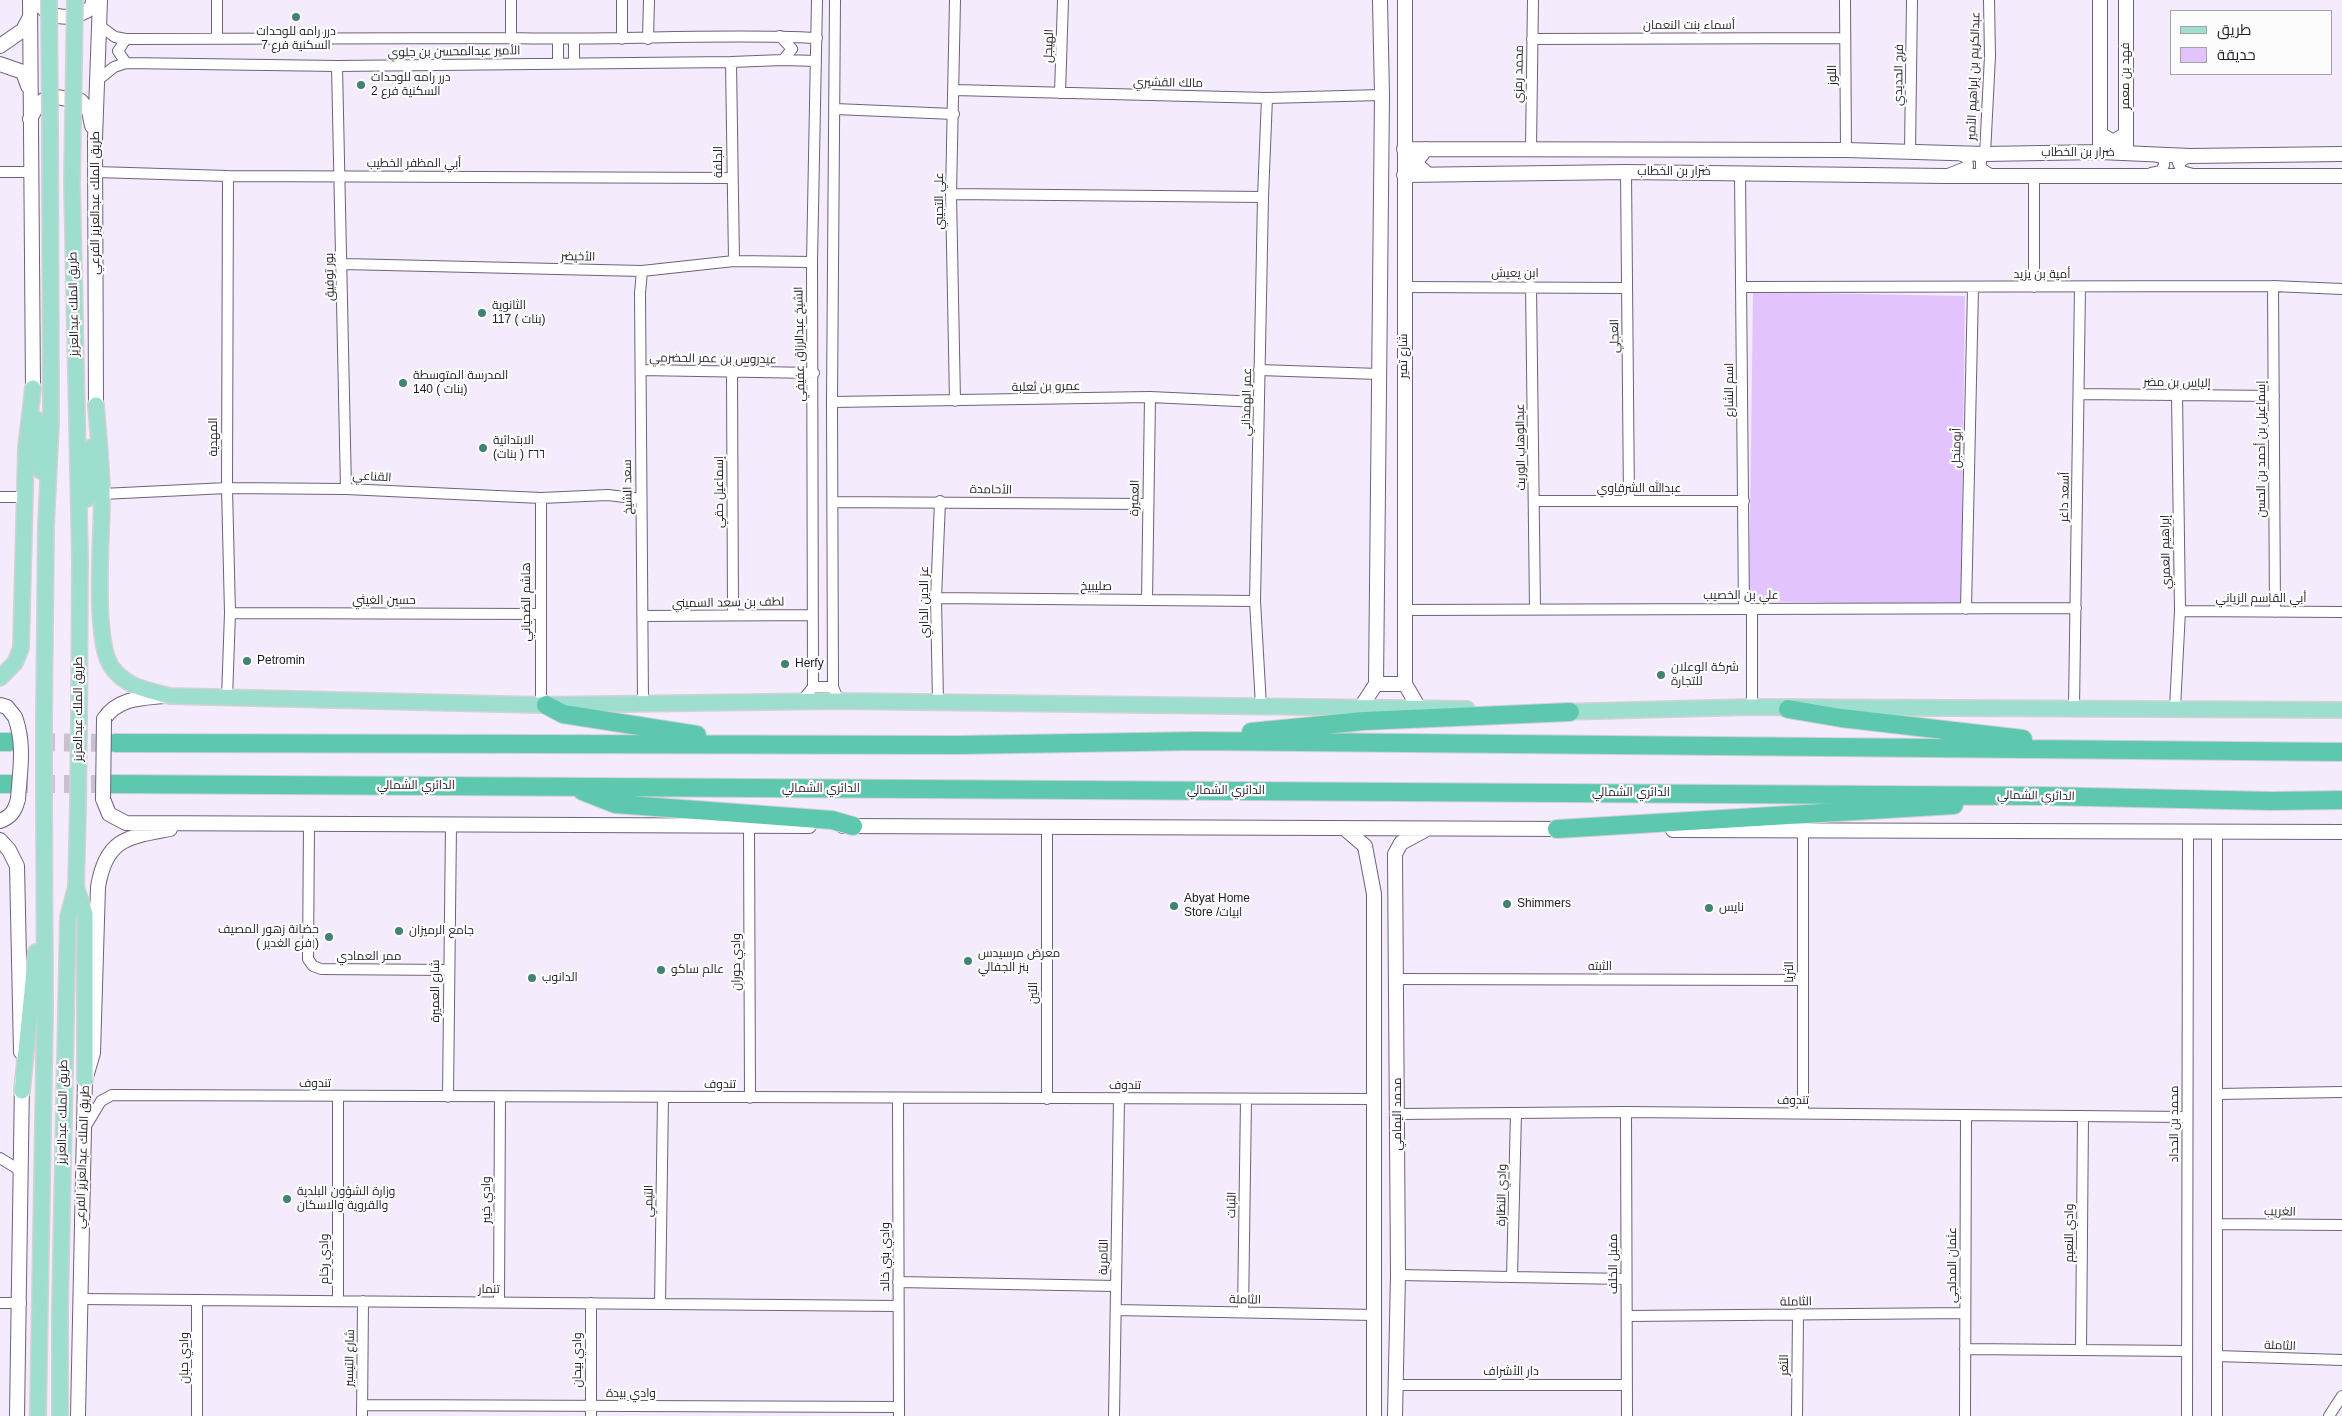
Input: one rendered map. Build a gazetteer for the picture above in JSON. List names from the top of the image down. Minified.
{"streets":{"highway":["الدائري الشمالي"],"main road":["طريق الملك عبدالعزيز"],"street":["أسماء بنت النعمان","الهيجل","الأمير عبدالمحسن بن جلوي","محمد رمزي","اللوز","فرج الحديدي","عبدالكريم بن إبراهيم الأمير","فهد بن معمر","مالك القشيري","ضرار بن الخطاب","الجلفة","أبي المظفر الخطيب","علي التجيبي","طريق الملك عبدالعزيز الفرعي","الأخيضر","ابن يعيش","أمية بن يزيد","بور توفيق","العجلي","الشيخ عبدالرزاق عفيفي","شارع تمير","عيدروس بن عمر الحضرمي","إلياس بن مضر","عمرو بن ثعلبة","اسم الشارع","عمر الهمذاني","المهدية","عبدالوهاب الوريث","أبومنجل","إسماعيل بن أحمد بن الحسن","القناعي","سعد الشيخ","عبدالله الشرقاوي","الأحامدة","إسماعيل حقي","أسعد داغر","العميرة","إبراهيم العمري","صليبيخ","علي بن الخصيب","أبي القاسم الزياني","حسين الغيثي","هاشم الضحياني","عز الدين الذاري","لطف بن سعد السميني","ممر العمادي","وادي حوران","الثبته","الثريا","شارع العميرة","التين","تندوف","محمد اليمامي","محمد بن الحداد","وادي النظارة","وادي خيبر","التيمي","الثبات","الغريب","وادي النعيم","وادي بني خالد","الثامرية","وادي رخام","مقبل الخلف","عثمان المدلجي","تنمار","الثاملة","وادي حبان","شارع التيسير","وادي بيحان","الثغر","دار الأشراف","وادي بيدة"]},"crossings":[["أسماء بنت النعمان","محمد رمزي"],["أسماء بنت النعمان","اللوز"],["الهيجل","مالك القشيري"],["الأمير عبدالمحسن بن جلوي","الجلفة"],["الأمير عبدالمحسن بن جلوي","طريق الملك عبدالعزيز الفرعي"],["الأمير عبدالمحسن بن جلوي","بور توفيق"],["الأمير عبدالمحسن بن جلوي","الشيخ عبدالرزاق عفيفي"],["محمد رمزي","ضرار بن الخطاب"],["اللوز","ضرار بن الخطاب"],["فرج الحديدي","ضرار بن الخطاب"],["عبدالكريم بن إبراهيم الأمير","ضرار بن الخطاب"],["فهد بن معمر","ضرار بن الخطاب"],["مالك القشيري","علي التجيبي"],["مالك القشيري","عمر الهمذاني"],["ضرار بن الخطاب","العجلي"],["ضرار بن الخطاب","شارع تمير"],["ضرار بن الخطاب","اسم الشارع"],["الجلفة","أبي المظفر الخطيب"],["الجلفة","الأخيضر"],["أبي المظفر الخطيب","طريق الملك عبدالعزيز الفرعي"],["أبي المظفر الخطيب","بور توفيق"],["أبي المظفر الخطيب","المهدية"],["علي التجيبي","عمرو بن ثعلبة"],["طريق الملك عبدالعزيز الفرعي","تندوف"],["طريق الملك عبدالعزيز الفرعي","تنمار"],["الأخيضر","بور توفيق"],["الأخيضر","الشيخ عبدالرزاق عفيفي"],["الأخيضر","سعد الشيخ"],["ابن يعيش","العجلي"],["ابن يعيش","شارع تمير"],["ابن يعيش","عبدالوهاب الوريث"],["أمية بن يزيد","اسم الشارع"],["أمية بن يزيد","أبومنجل"],["أمية بن يزيد","إسماعيل بن أحمد بن الحسن"],["أمية بن يزيد","أسعد داغر"],["بور توفيق","القناعي"],["العجلي","عبدالله الشرقاوي"],["الشيخ عبدالرزاق عفيفي","عيدروس بن عمر الحضرمي"],["الشيخ عبدالرزاق عفيفي","لطف بن سعد السميني"],["شارع تمير","علي بن الخصيب"],["عيدروس بن عمر الحضرمي","سعد الشيخ"],["عيدروس بن عمر الحضرمي","إسماعيل حقي"],["إلياس بن مضر","إسماعيل بن أحمد بن الحسن"],["إلياس بن مضر","أسعد داغر"],["إلياس بن مضر","إبراهيم العمري"],["عمرو بن ثعلبة","عمر الهمذاني"],["عمرو بن ثعلبة","العميرة"],["اسم الشارع","عبدالله الشرقاوي"],["اسم الشارع","علي بن الخصيب"],["عمر الهمذاني","صليبيخ"],["المهدية","القناعي"],["المهدية","حسين الغيثي"],["عبدالوهاب الوريث","عبدالله الشرقاوي"],["عبدالوهاب الوريث","علي بن الخصيب"],["أبومنجل","علي بن الخصيب"],["إسماعيل بن أحمد بن الحسن","أبي القاسم الزياني"],["القناعي","سعد الشيخ"],["القناعي","هاشم الضحياني"],["سعد الشيخ","لطف بن سعد السميني"],["الأحامدة","العميرة"],["الأحامدة","عز الدين الذاري"],["إسماعيل حقي","لطف بن سعد السميني"],["أسعد داغر","علي بن الخصيب"],["العميرة","صليبيخ"],["إبراهيم العمري","أبي القاسم الزياني"],["صليبيخ","عز الدين الذاري"],["حسين الغيثي","هاشم الضحياني"],["ممر العمادي","شارع العميرة"],["وادي حوران","تندوف"],["الثبته","الثريا"],["الثبته","محمد اليمامي"],["الثريا","تندوف"],["شارع العميرة","تندوف"],["التين","تندوف"],["تندوف","محمد اليمامي"],["تندوف","محمد بن الحداد"],["تندوف","وادي النظارة"],["تندوف","وادي خيبر"],["تندوف","التيمي"],["تندوف","الثبات"],["تندوف","وادي النعيم"],["تندوف","وادي بني خالد"],["تندوف","الثامرية"],["تندوف","وادي رخام"],["تندوف","مقبل الخلف"],["تندوف","عثمان المدلجي"],["محمد اليمامي","الثاملة"],["محمد اليمامي","دار الأشراف"],["وادي خيبر","تنمار"],["التيمي","تنمار"],["الثبات","الثاملة"],["وادي بني خالد","تنمار"],["وادي بني خالد","وادي بيدة"],["الثامرية","الثاملة"],["وادي رخام","تنمار"],["مقبل الخلف","الثاملة"],["مقبل الخلف","دار الأشراف"],["عثمان المدلجي","الثاملة"],["تنمار","وادي حبان"],["تنمار","شارع التيسير"],["تنمار","وادي بيحان"],["الثاملة","الثغر"],["شارع التيسير","وادي بيدة"],["وادي بيحان","وادي بيدة"]],"places":["درر رامه للوحدات السكنية فرع 7","درر رامه للوحدات السكنية فرع 2","الثانوية 117 ( بنات)","المدرسة المتوسطة 140 ( بنات)","الابتدائية ٢٦٦ ( بنات)","Petromin","Herfy","شركة الوعلان للتجارة","Shimmers","Abyat Home Store /ابيات","نايس","جامع الرميزان","حضانة زهور المصيف ( فرع الغدير )","معرض مرسيدس بنز الجفالي","عالم ساكو","الدانوب","وزارة الشؤون البلدية والقروية والاسكان"],"legend":["طريق","حديقة"]}
